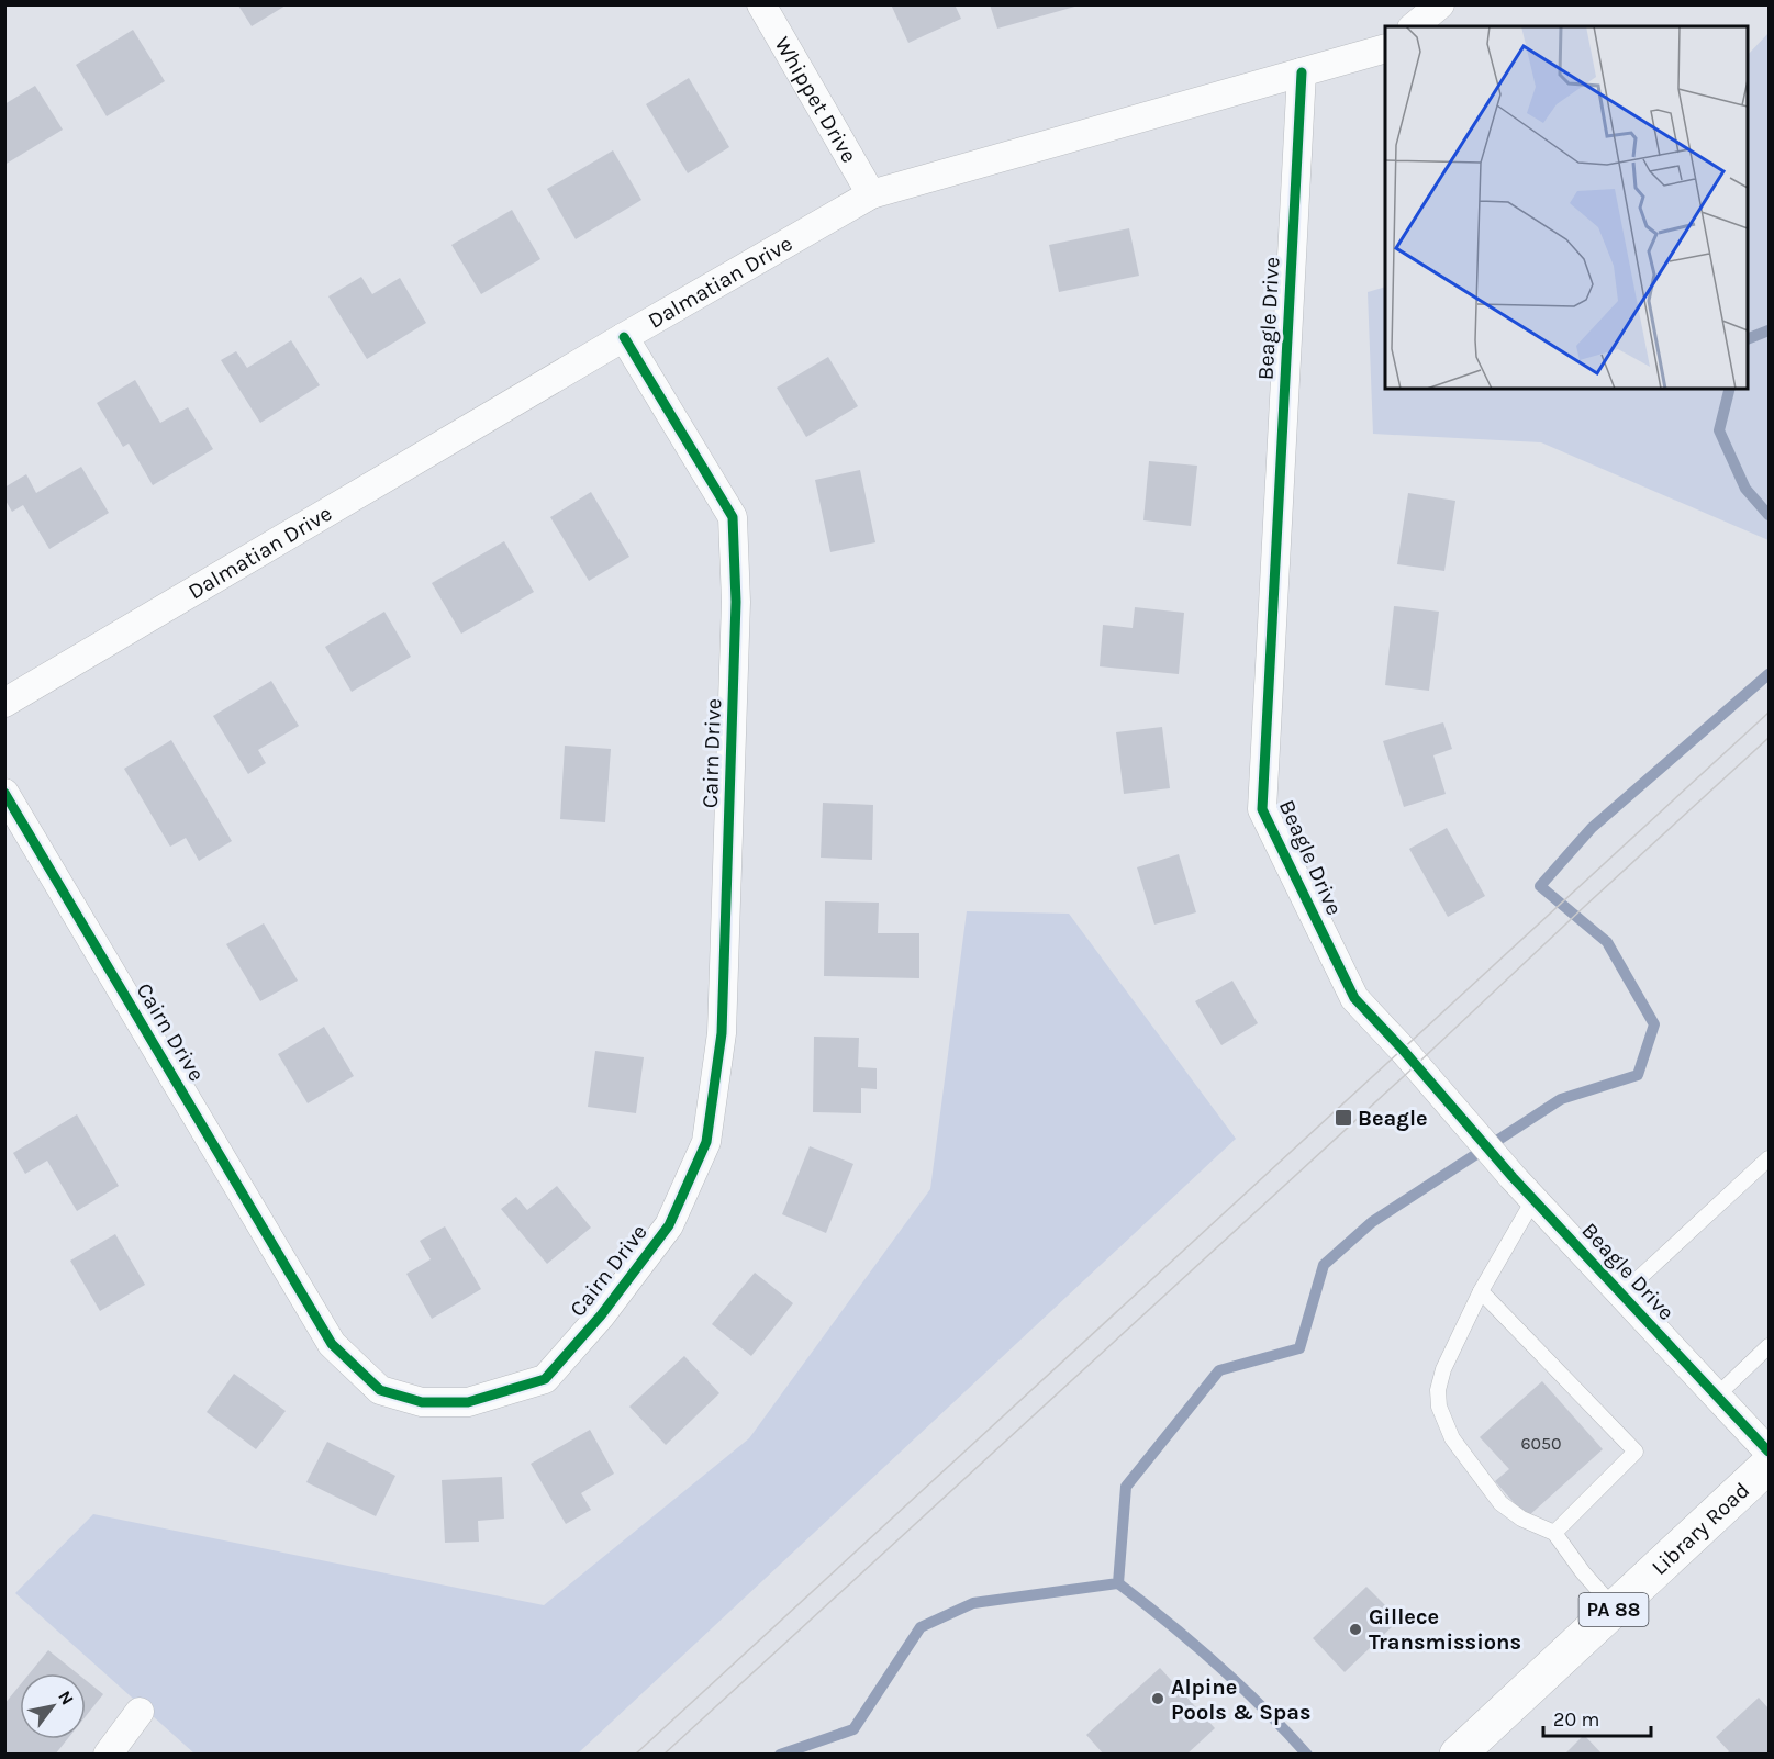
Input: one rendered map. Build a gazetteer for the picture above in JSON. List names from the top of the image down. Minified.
{"streets":{"main road":["Library Road","PA 88"],"street":["Whippet Drive","Dalmatian Drive","Beagle Drive","Cairn Drive"]},"crossings":[["Whippet Drive","Dalmatian Drive"],["Dalmatian Drive","Beagle Drive"],["Dalmatian Drive","Cairn Drive"]],"places":{"transit":["Beagle"],"other":["Gillece Transmissions","Alpine Pools & Spas"]},"house_numbers":["6050"],"scale_bar":"20 m","north":"top right"}
